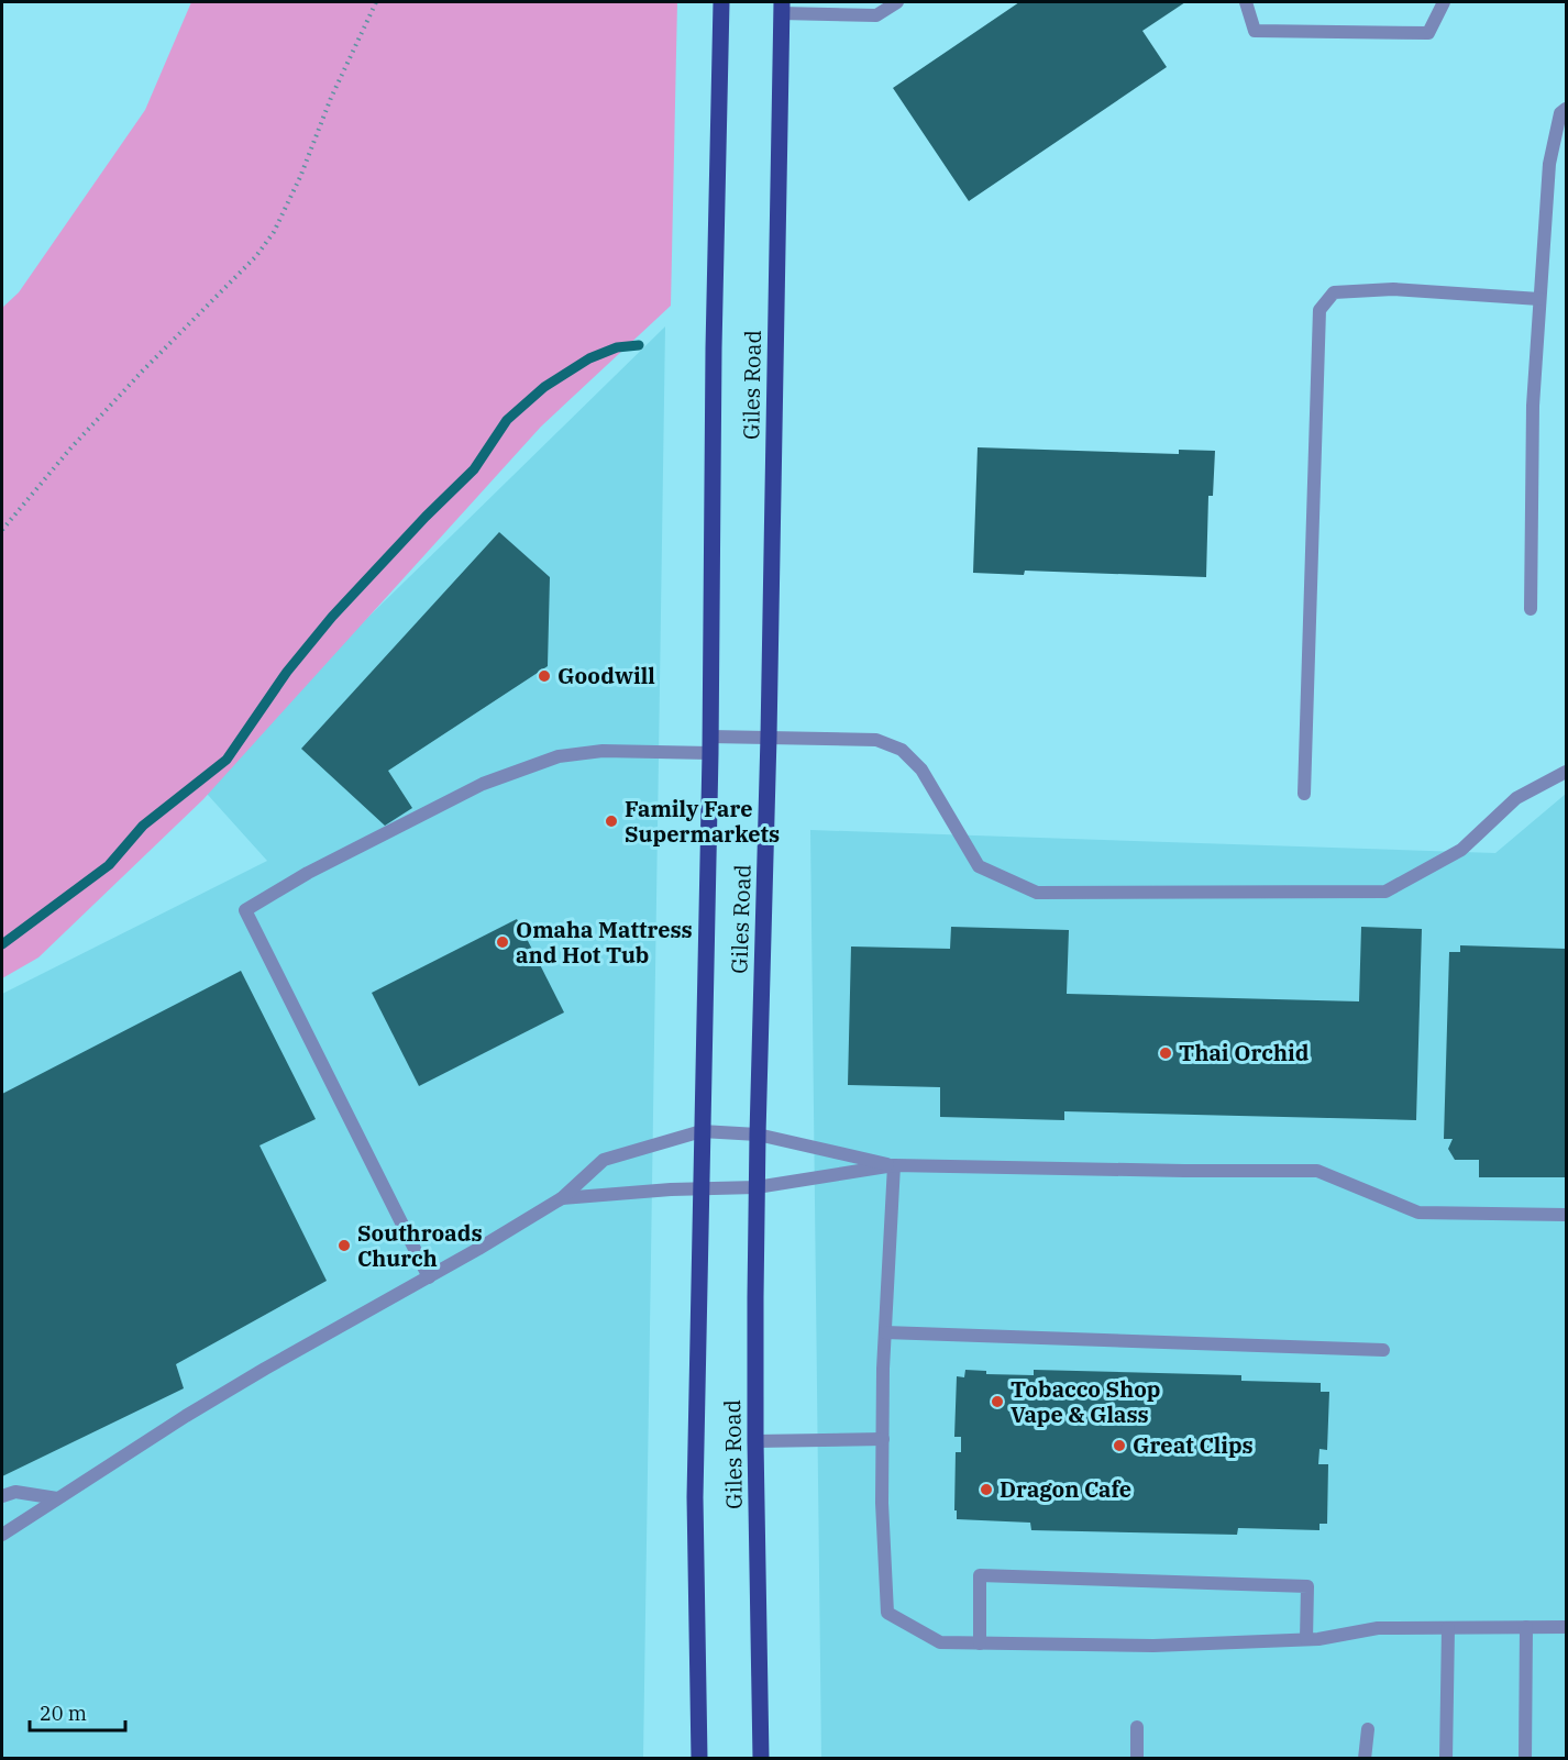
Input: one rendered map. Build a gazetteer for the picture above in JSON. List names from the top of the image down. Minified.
{"streets":{"main road":["Giles Road"]},"places":["Goodwill","Family Fare Supermarkets","Omaha Mattress and Hot Tub","Thai Orchid","Southroads Church","Tobacco Shop Vape & Glass","Great Clips","Dragon Cafe"],"scale_bar":"20 m"}
